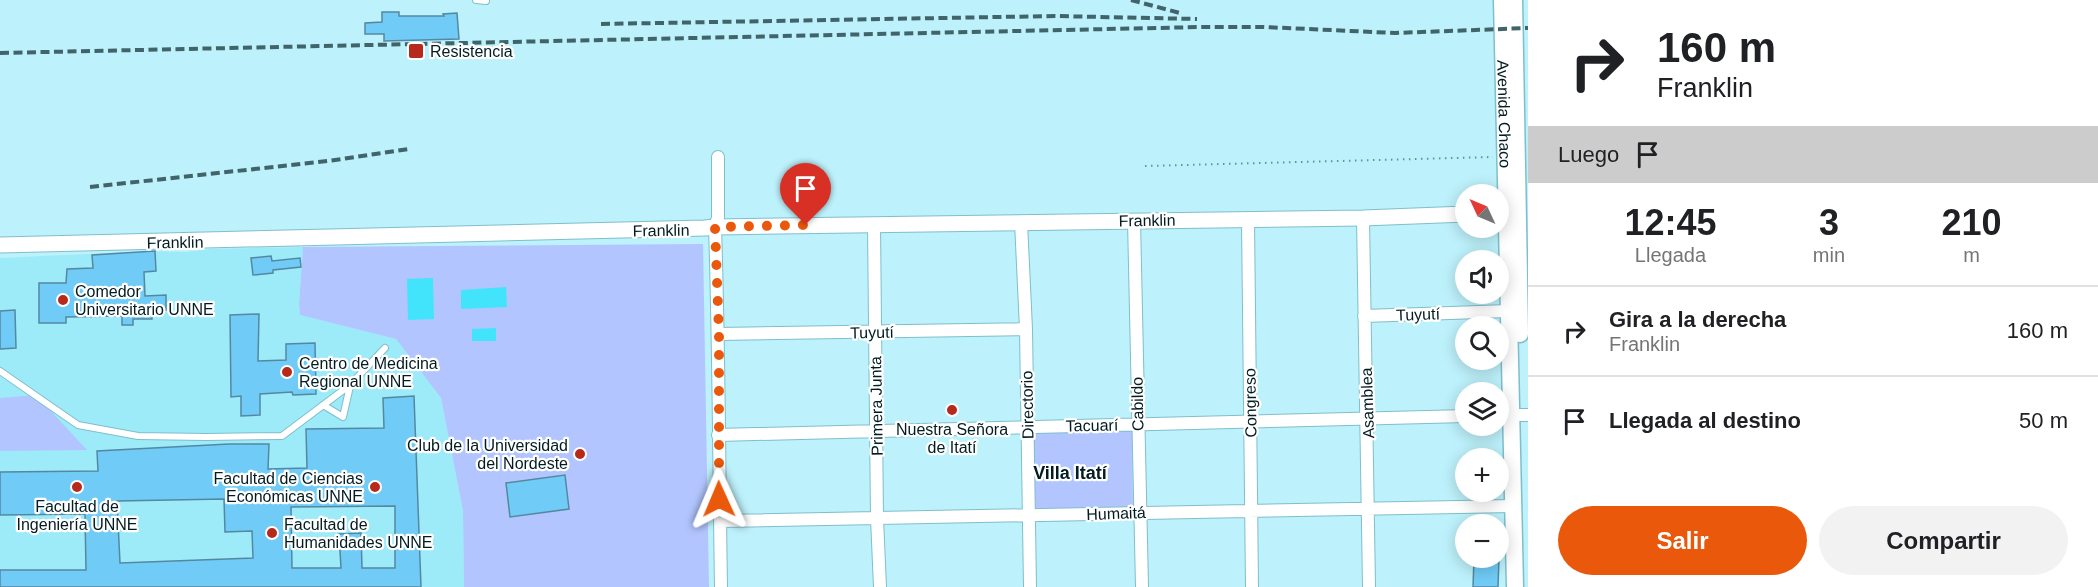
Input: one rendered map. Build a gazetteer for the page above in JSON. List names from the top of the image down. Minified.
{"streets":{"main road":["Avenida Chaco"],"street":["Franklin","Tuyutí","Congreso","Asamblea","Cabildo","Directorio","Primera Junta","Tacuarí","Humaitá"]},"crossings":[["Avenida Chaco","Tuyutí"],["Avenida Chaco","Humaitá"],["Franklin","Congreso"],["Franklin","Asamblea"],["Franklin","Cabildo"],["Franklin","Directorio"],["Franklin","Primera Junta"],["Tuyutí","Asamblea"],["Tuyutí","Directorio"],["Tuyutí","Primera Junta"],["Congreso","Tacuarí"],["Congreso","Humaitá"],["Asamblea","Tacuarí"],["Asamblea","Humaitá"],["Cabildo","Tacuarí"],["Cabildo","Humaitá"],["Directorio","Tacuarí"],["Directorio","Humaitá"],["Primera Junta","Tacuarí"],["Primera Junta","Humaitá"]],"districts":["Villa Itatí"],"places":{"transit":["Resistencia"],"other":["Comedor Universitario UNNE","Centro de Medicina Regional UNNE","Nuestra Señora de Itatí","Club de la Universidad del Nordeste","Facultad de Ingeniería UNNE","Facultad de Ciencias Económicas UNNE","Facultad de Humanidades UNNE"]},"north":"top left","page":{"turn":["160 m","Franklin"],"then":"Luego","eta":["12:45","Llegada","3","min","210","m"],"map_buttons":["+","−"],"list":[{"name":"Gira a la derecha","note":"Franklin","value":"160 m"},{"name":"Llegada al destino","value":"50 m"}],"buttons":["Salir","Compartir"]}}
